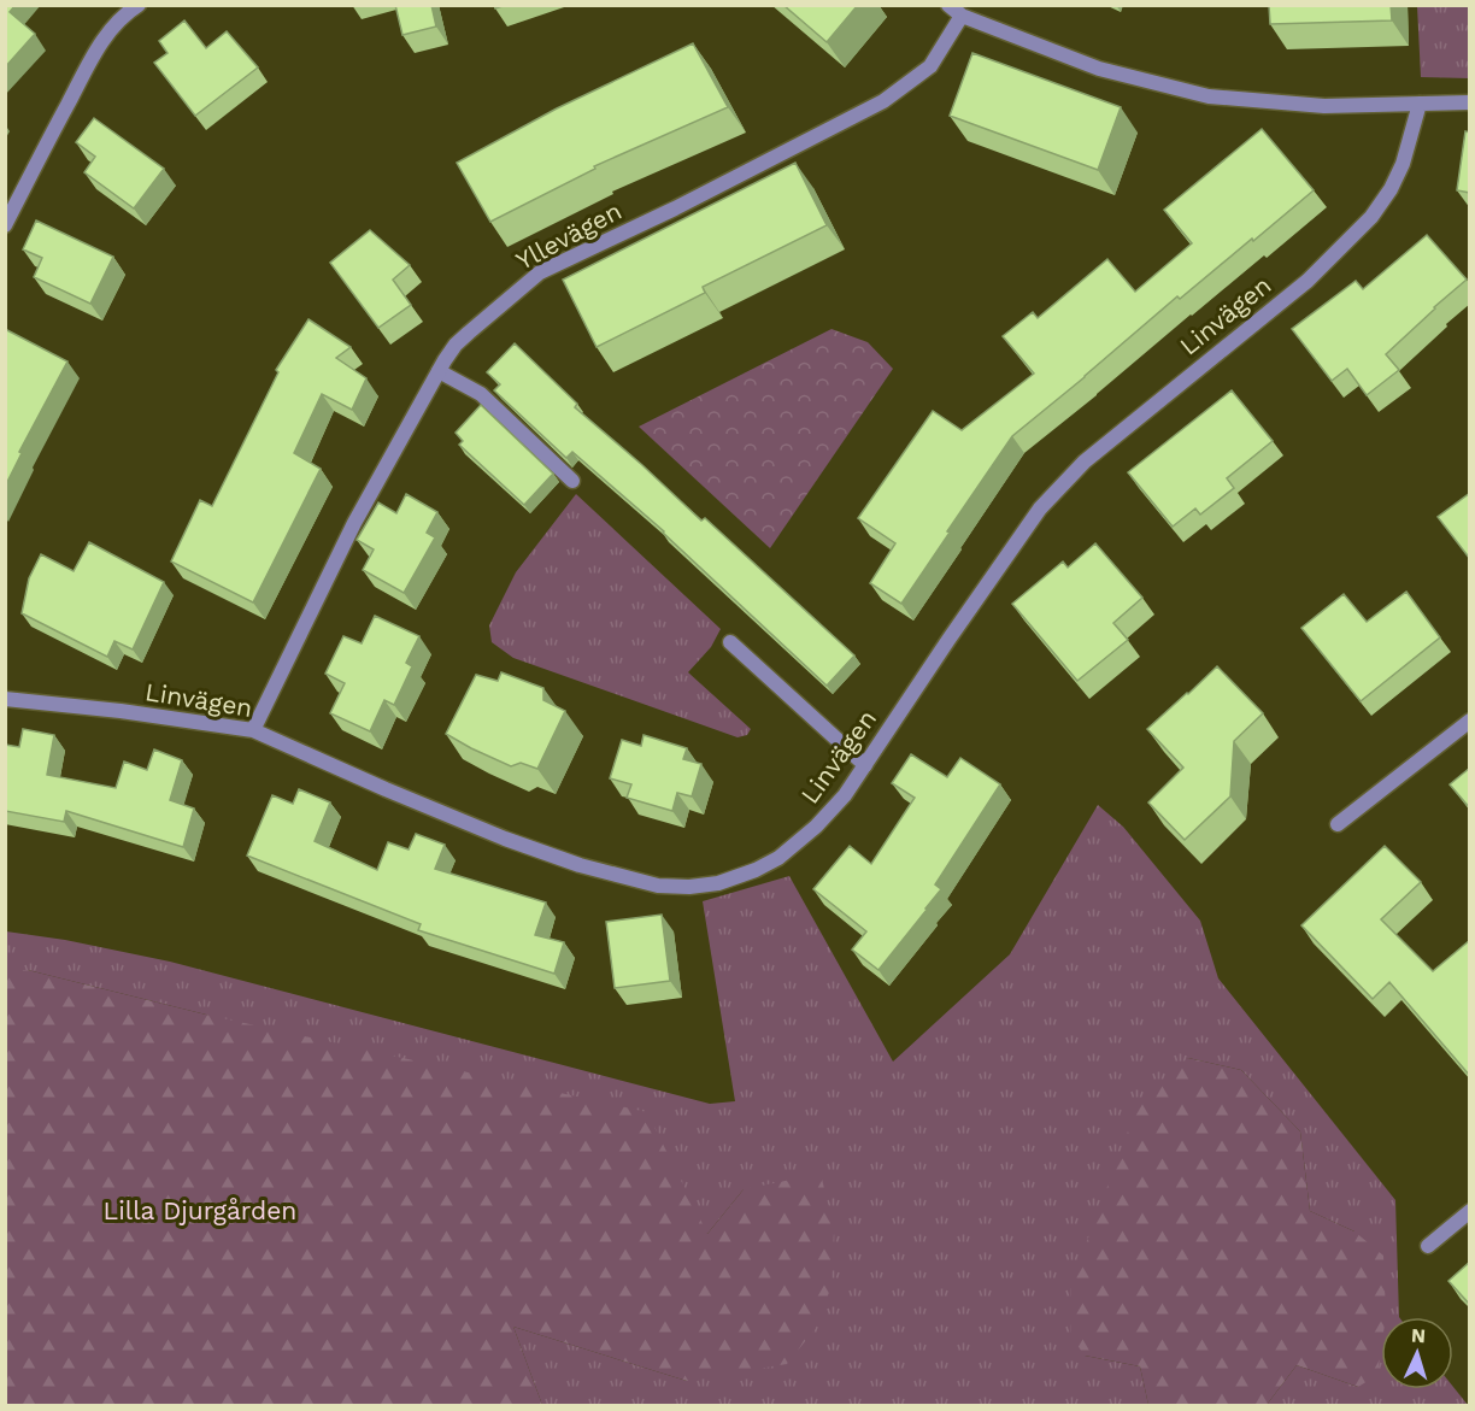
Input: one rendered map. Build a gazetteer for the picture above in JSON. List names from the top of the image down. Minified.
{"streets":{"street":["Yllevägen","Linvägen"]},"crossings":[["Yllevägen","Linvägen"]],"parks":["Lilla Djurgården"],"north":"top"}
